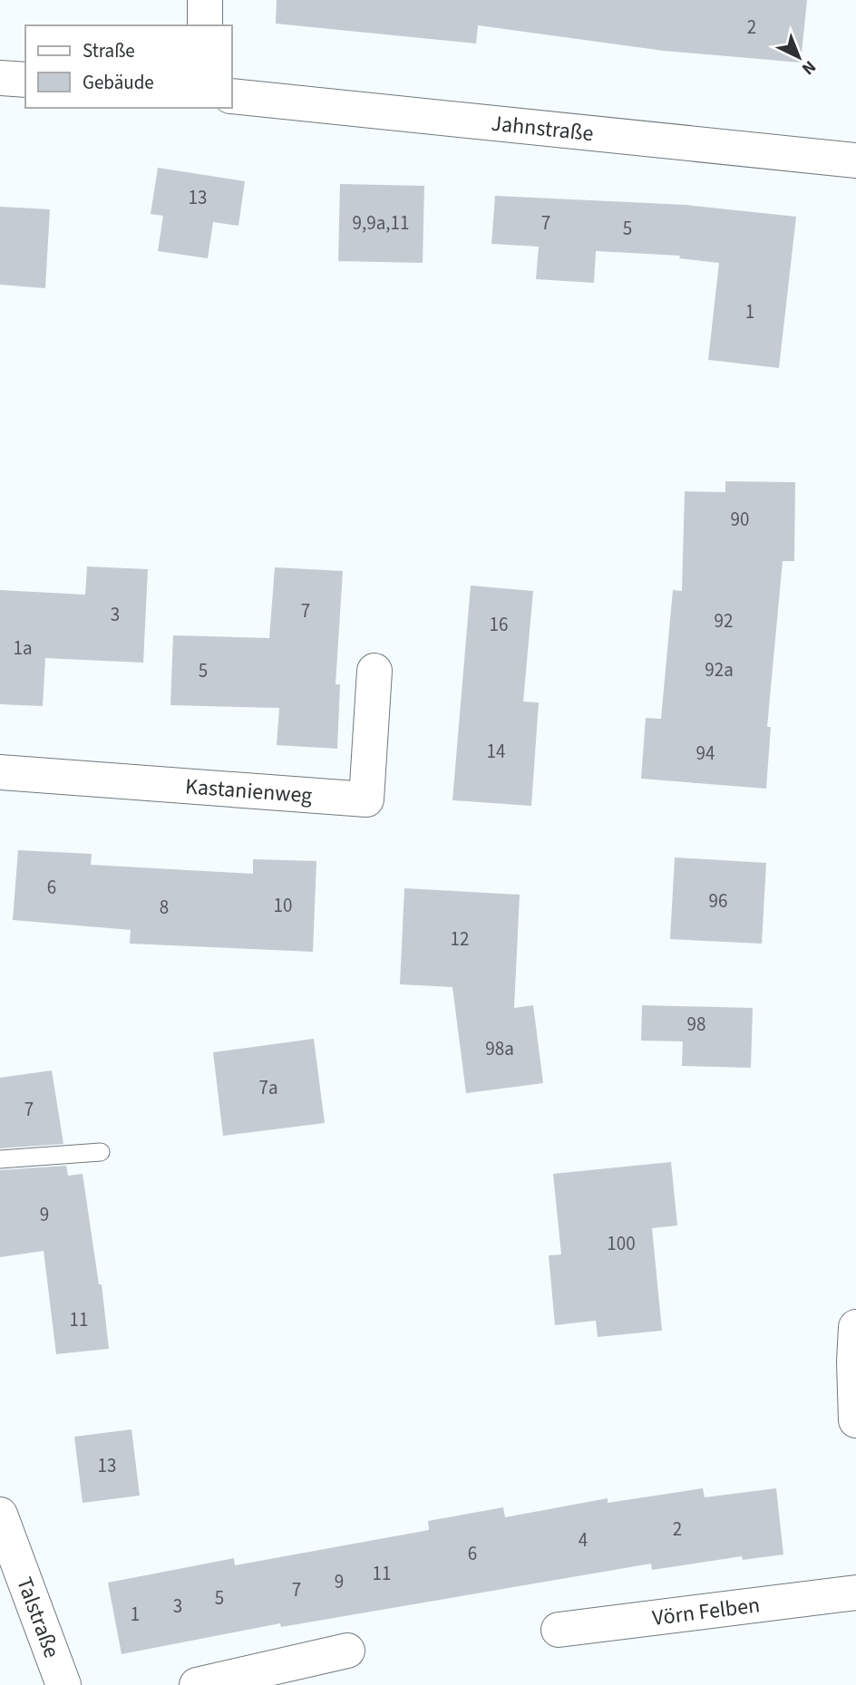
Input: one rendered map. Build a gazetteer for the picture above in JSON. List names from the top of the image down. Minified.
{"streets":{"street":["Jahnstraße","Kastanienweg","Vörn Felben","Talstraße"]},"house_numbers":["2","13","9,9a,11","7","5","1","90","7","3","92","16","1a","92a","5","14","94","6","96","10","8","12","98","98a","7a","7","9","100","11","13","2","4","6","11","9","7","5","3","1"],"legend":["Straße","Gebäude"],"north":"bottom right"}
